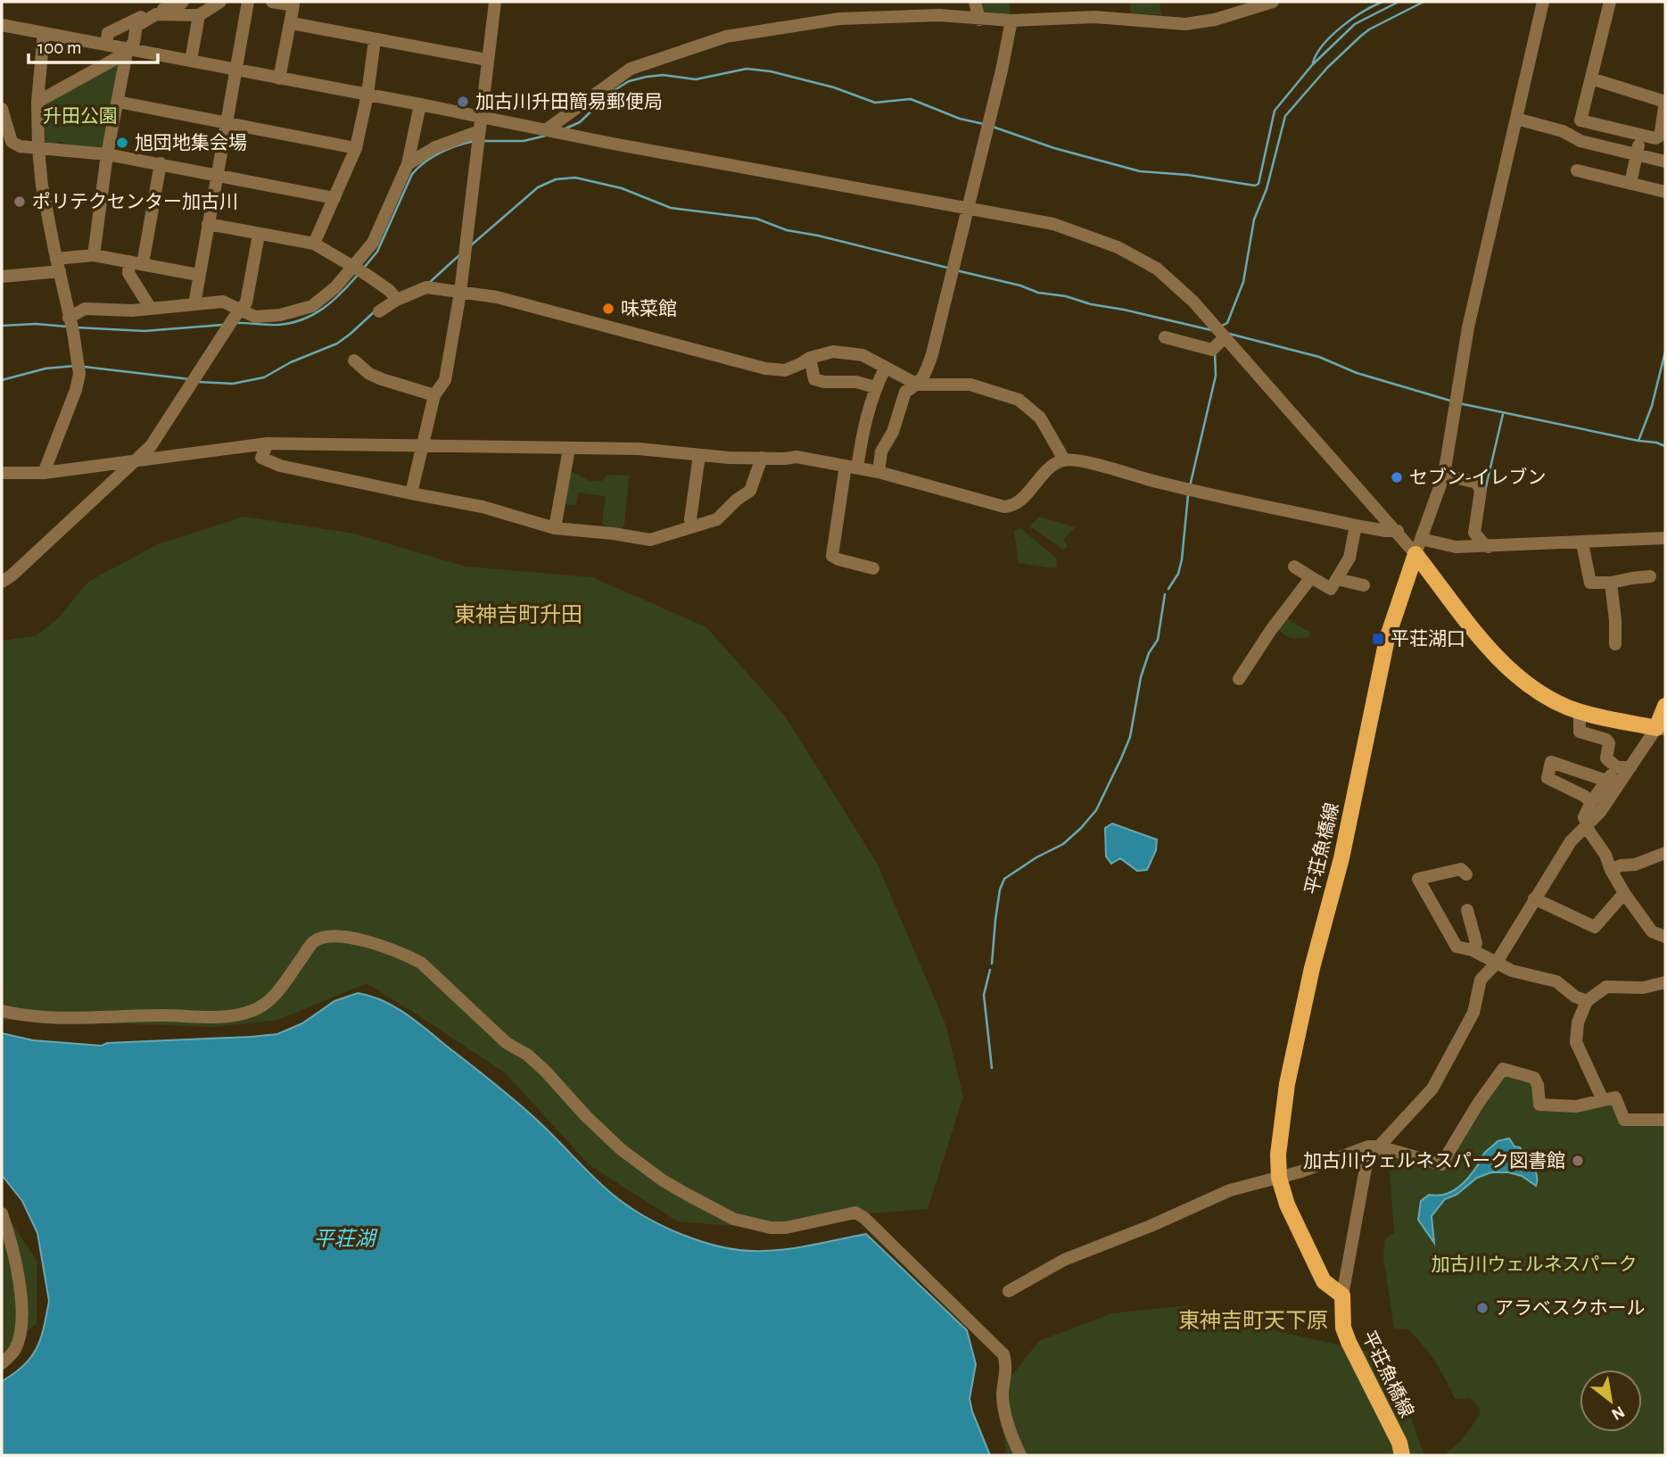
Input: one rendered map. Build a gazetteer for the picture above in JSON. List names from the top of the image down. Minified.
{"streets":{"main road":["平荘魚橋線"]},"districts":["東神吉町升田","東神吉町天下原"],"water":["平荘湖"],"parks":["升田公園","加古川ウェルネスパーク"],"places":{"other":["加古川升田簡易郵便局","旭団地集会場","ポリテクセンター加古川","味菜館","セブン-イレブン","加古川ウェルネスパーク図書館","アラベスクホール"],"transit":["平荘湖口"]},"scale_bar":"100 m","north":"bottom right"}
